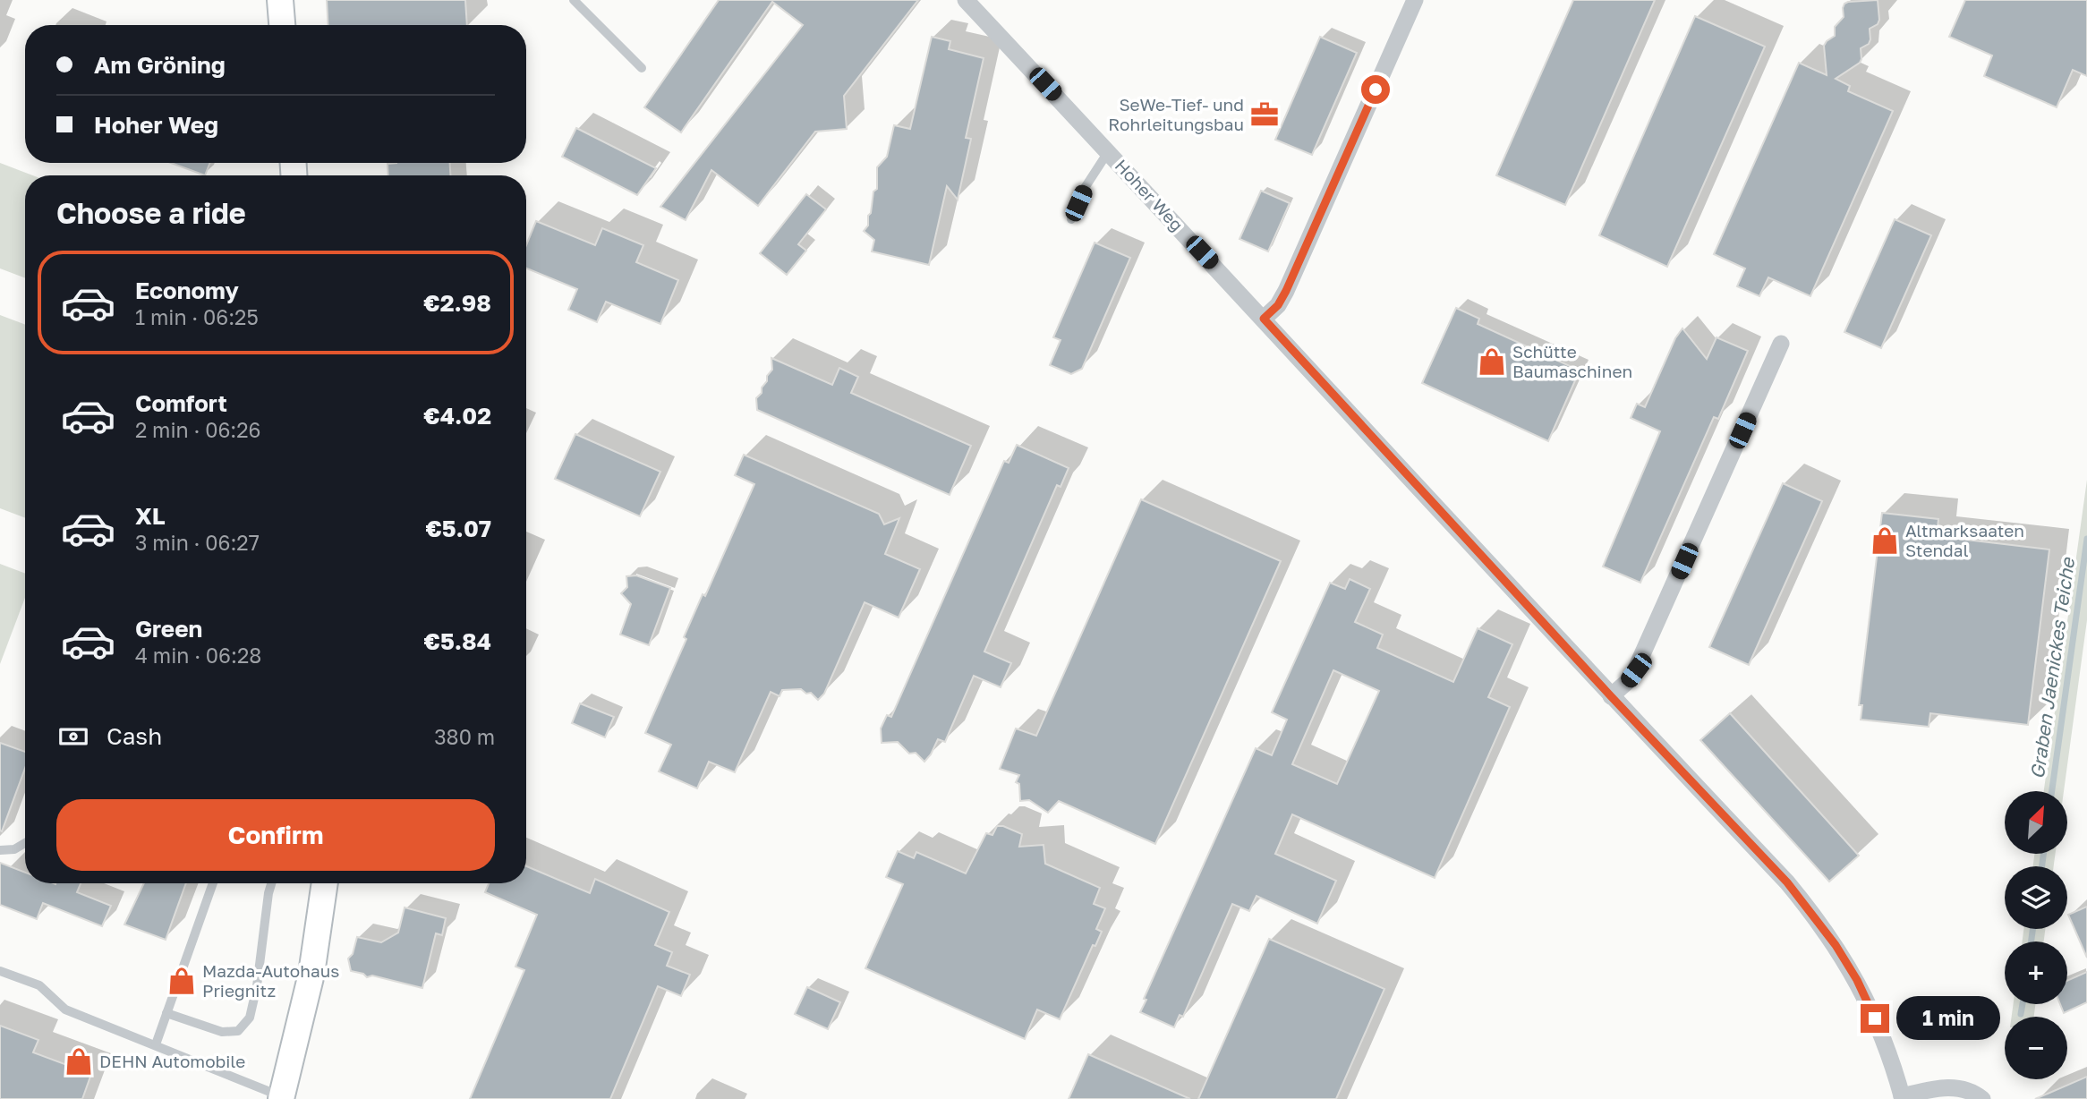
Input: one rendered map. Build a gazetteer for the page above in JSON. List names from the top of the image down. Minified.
{"streets":{"street":["Hoher Weg"]},"water":["Graben Jaenickes Teiche"],"places":{"office":["SeWe-Tief- und Rohrleitungsbau"],"shop":["Schütte Baumaschinen","Altmarksaaten Stendal","Mazda-Autohaus Priegnitz","DEHN Automobile"]},"north":"top right","page":{"banner":["Am Gröning","Hoher Weg"],"heading":"Choose a ride","list":[{"name":"Economy","note":"1 min · 06:25","value":"€2.98"},{"name":"Comfort","note":"2 min · 06:26","value":"€4.02"},{"name":"XL","note":"3 min · 06:27","value":"€5.07"},{"name":"Green","note":"4 min · 06:28","value":"€5.84"}],"pay":["Cash","380 m"],"buttons":"Confirm","map_buttons":["+","−"],"bubble":"1 min"}}
